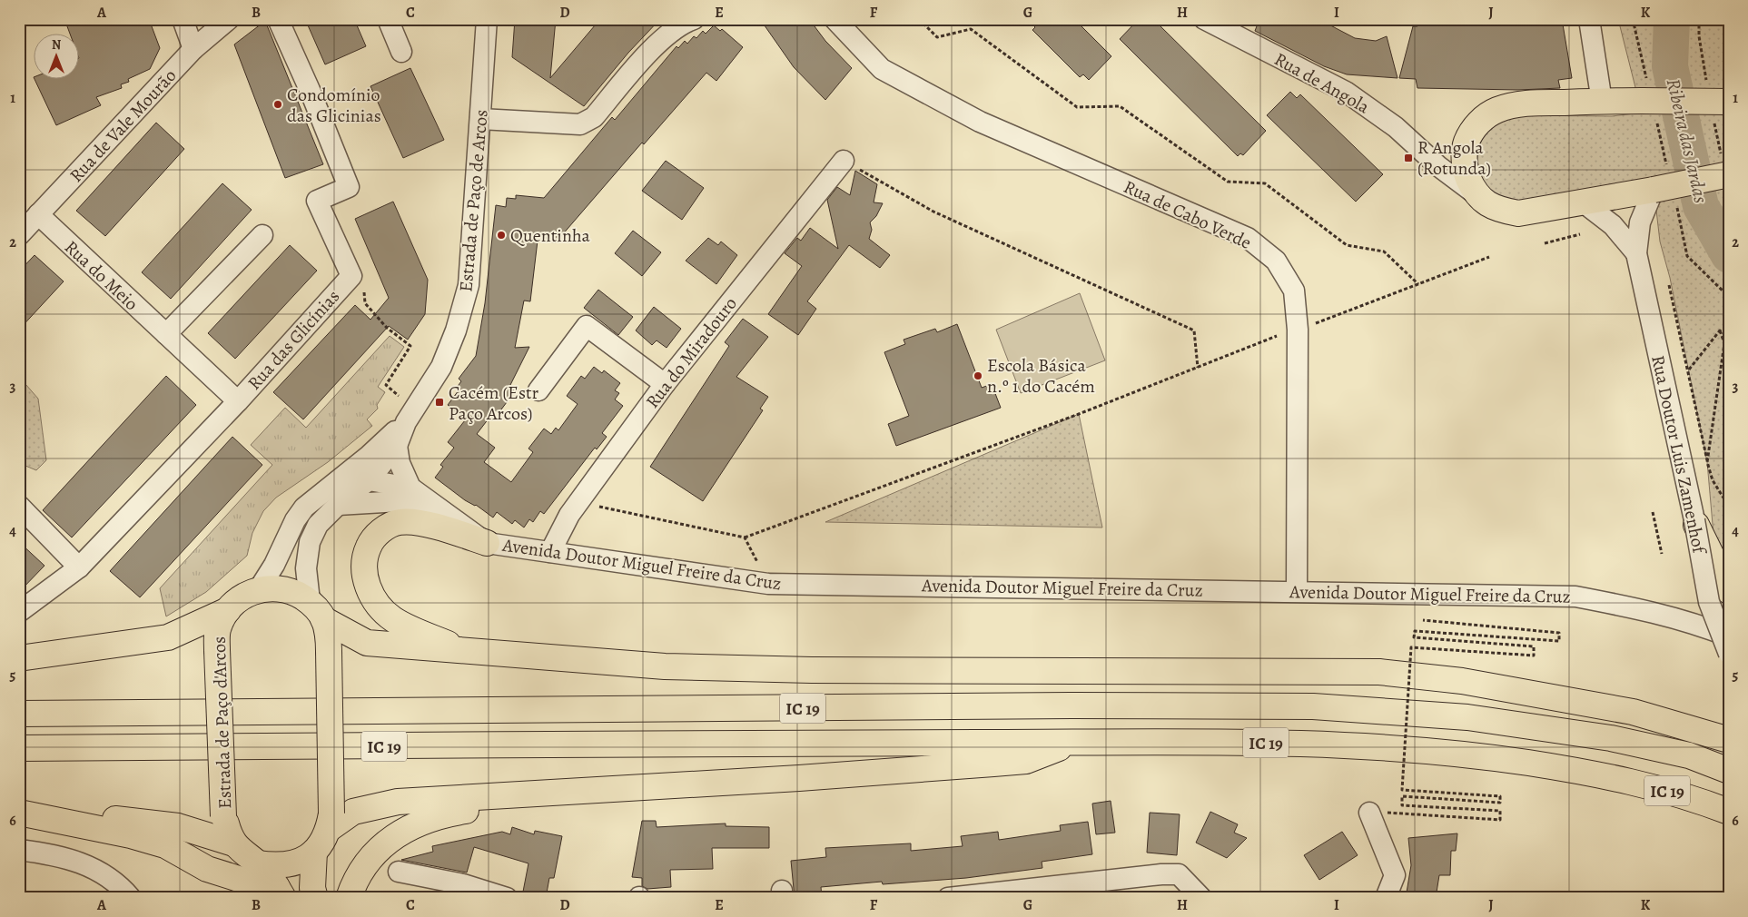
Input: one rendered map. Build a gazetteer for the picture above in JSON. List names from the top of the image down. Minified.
{"streets":{"main road":["IC 19","Estrada de Paço d'Arcos"],"street":["Rua de Angola","Rua de Vale Mourão","Estrada de Paço de Arcos","Rua de Cabo Verde","Rua do Meio","Rua das Glicínias","Rua do Miradouro","Rua Doutor Luis Zamenhof","Avenida Doutor Miguel Freire da Cruz"]},"crossings":[["Rua de Vale Mourão","Rua do Meio"],["Rua de Cabo Verde","Avenida Doutor Miguel Freire da Cruz"],["Rua do Meio","Rua das Glicínias"],["Rua do Miradouro","Avenida Doutor Miguel Freire da Cruz"]],"water":["Ribeira das Jardas"],"places":{"other":["Condomínio das Glicinias","Quentinha","Escola Básica n.º 1 do Cacém"],"transit":["R Angola (Rotunda)","Cacém (Estr Paço Arcos)"]},"north":"top","grid":{"columns":["A","B","C","D","E","F","G","H","I","J","K"],"rows":["1","2","3","4","5","6"]}}
